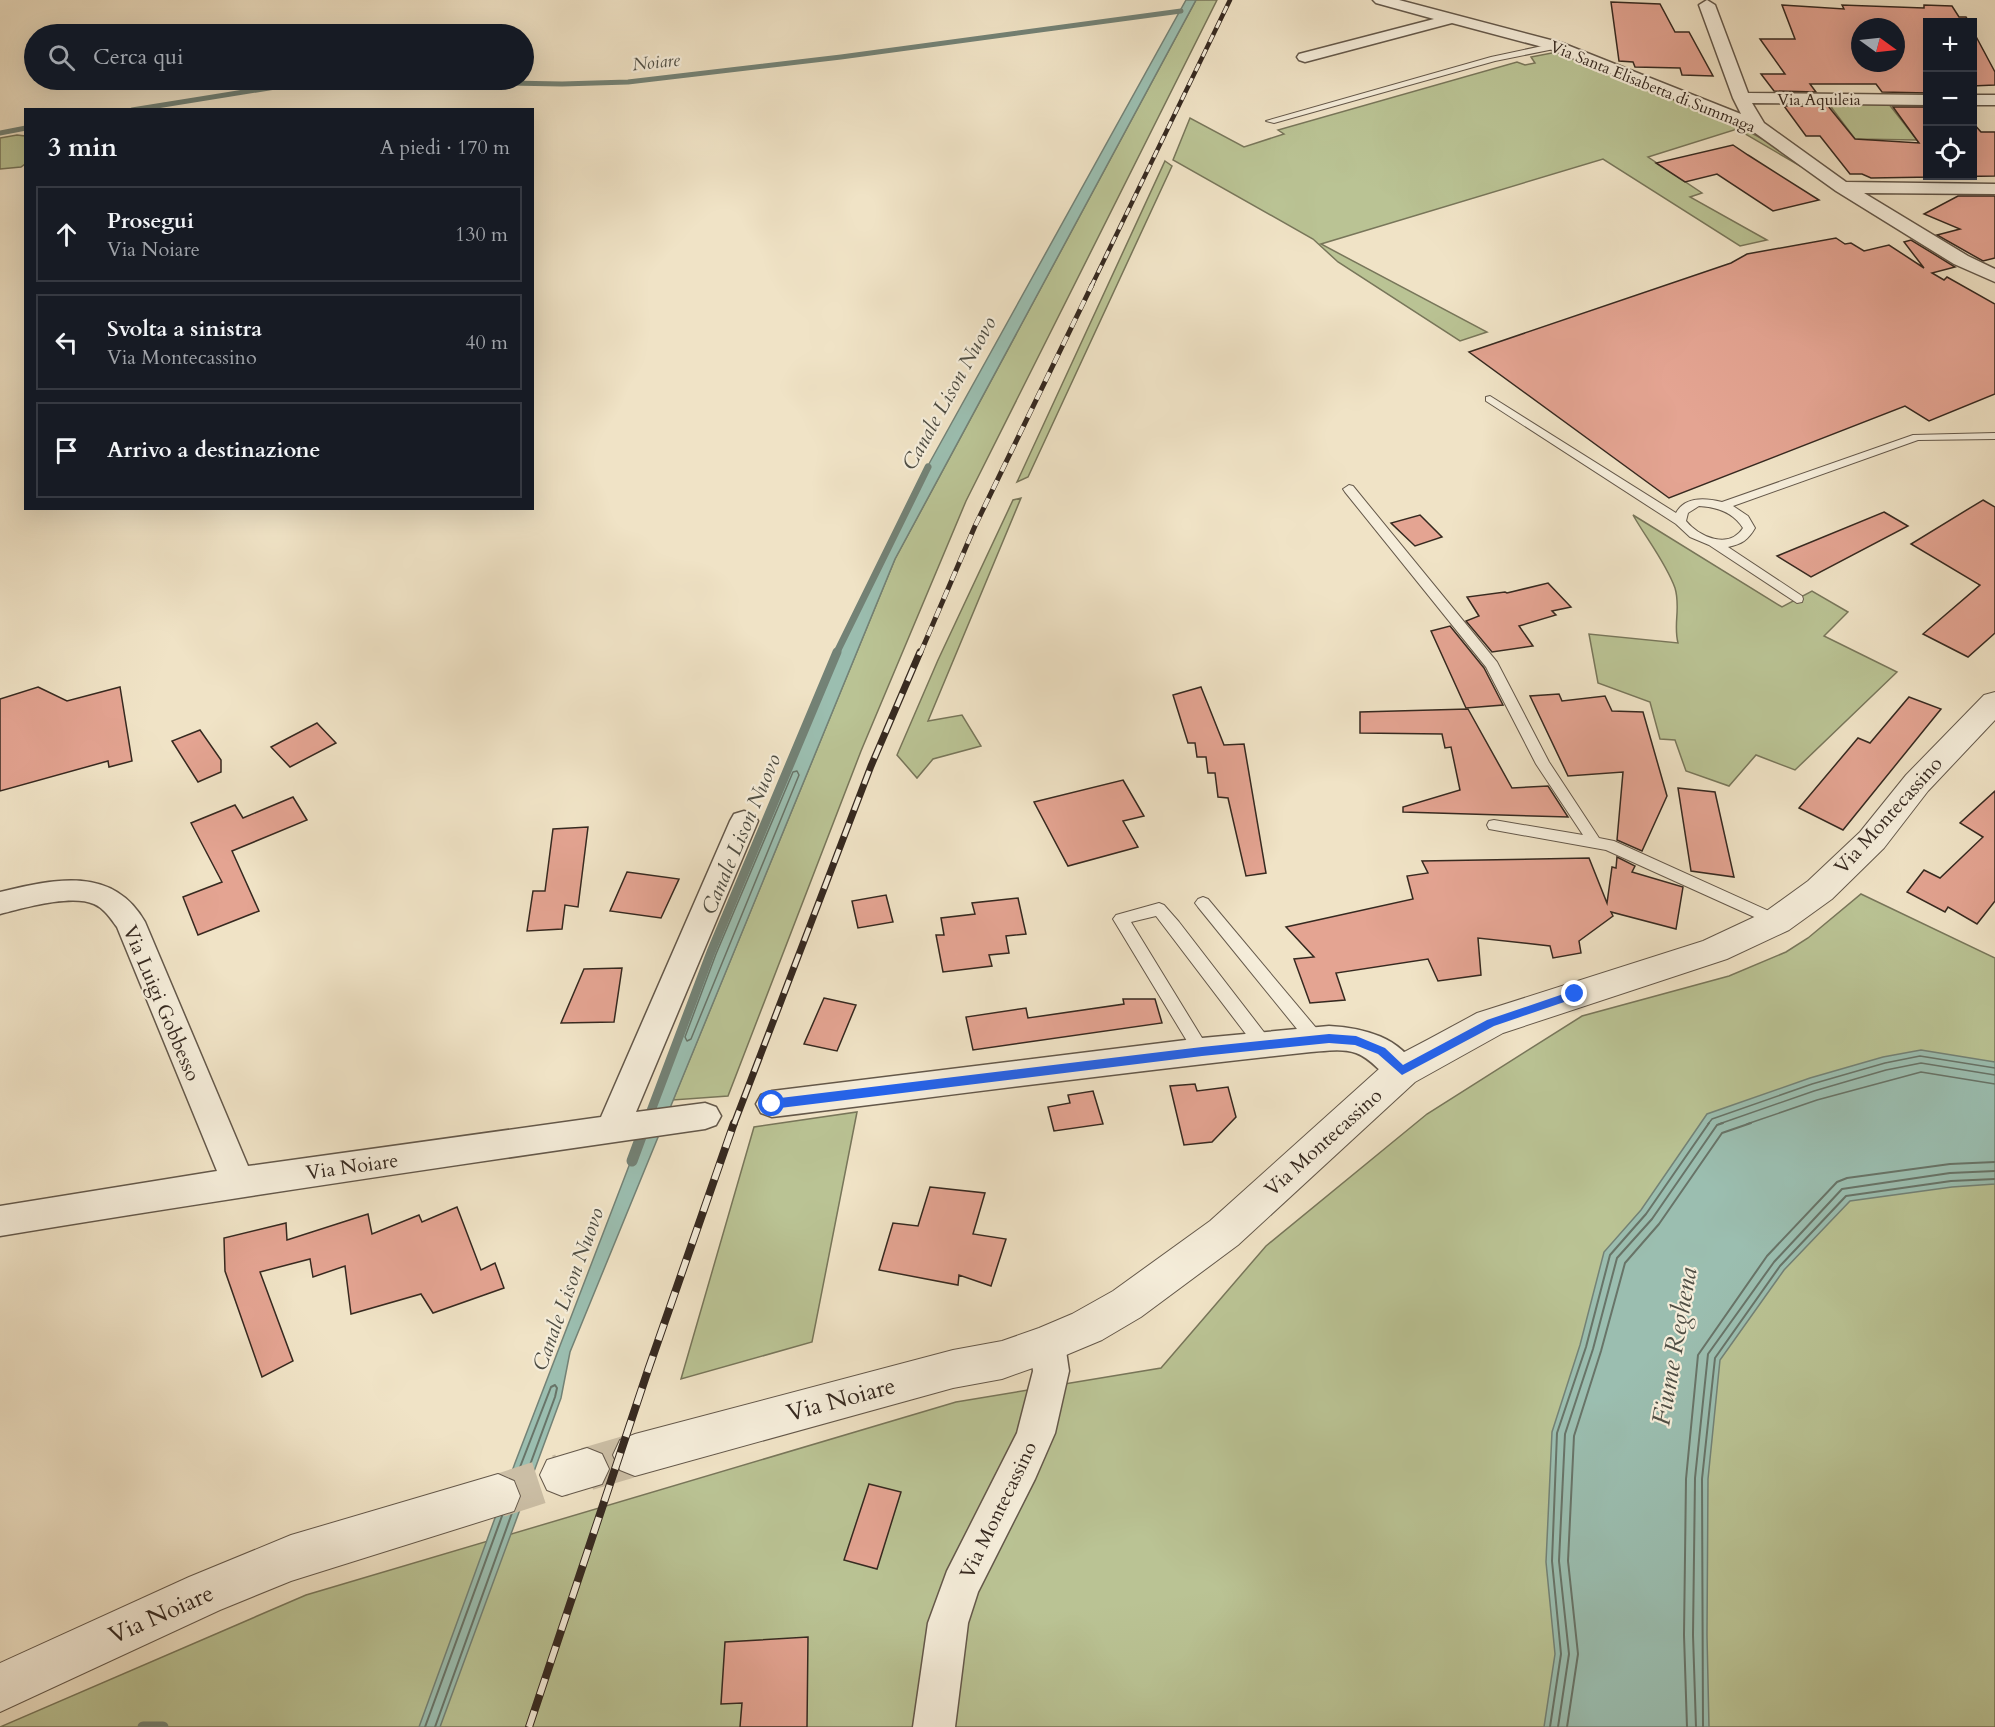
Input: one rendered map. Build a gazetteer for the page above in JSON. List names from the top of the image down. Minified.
{"streets":{"street":["Via Santa Elisabetta di Summaga","Via Aquileia","Via Montecassino","Via Luigi Gobbesso","Via Noiare"]},"crossings":[["Via Santa Elisabetta di Summaga","Via Aquileia"],["Via Montecassino","Via Noiare"],["Via Luigi Gobbesso","Via Noiare"]],"water":["Noiare","Canale Lison Nuovo","Fiume Reghena"],"north":"right","page":{"map_buttons":["+","−"],"search":"Cerca qui","heading":["3 min","A piedi · 170 m"],"list":[["Prosegui","Via Noiare","130 m"],["Svolta a sinistra","Via Montecassino","40 m"],"Arrivo a destinazione"]}}
